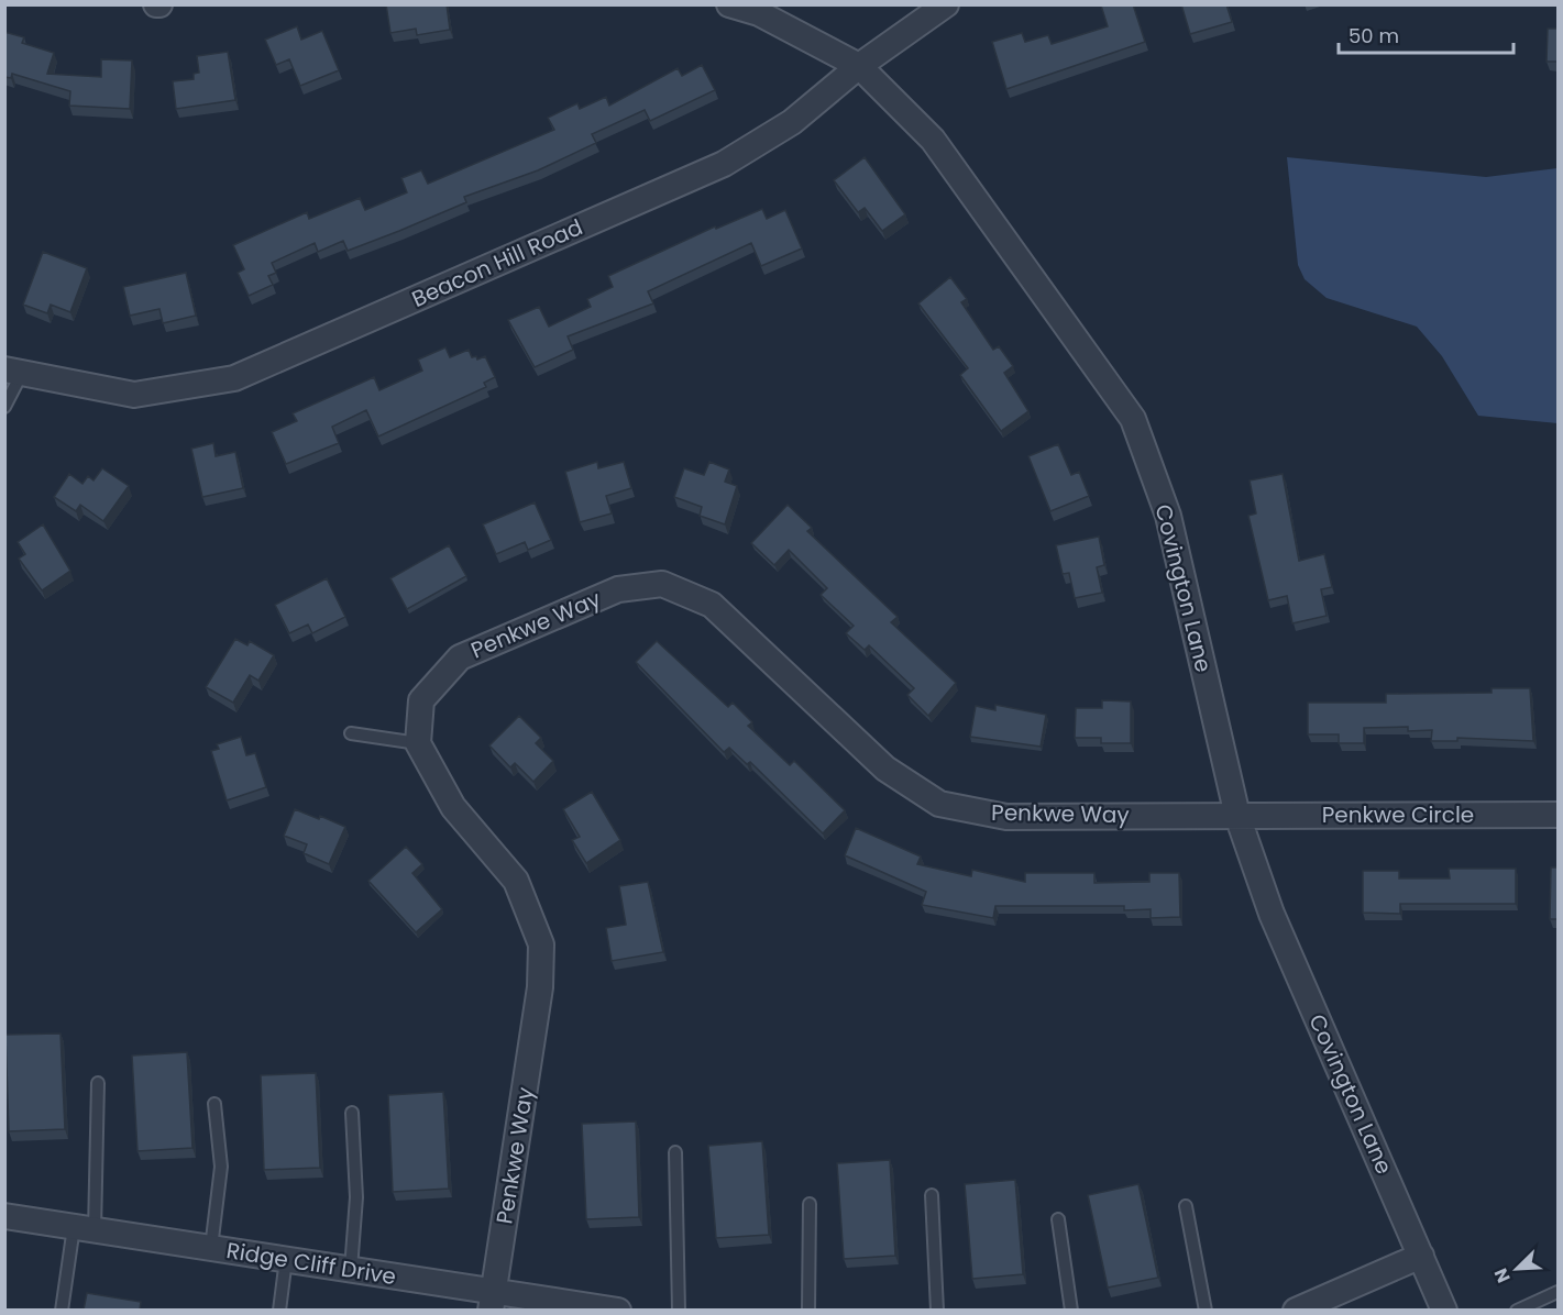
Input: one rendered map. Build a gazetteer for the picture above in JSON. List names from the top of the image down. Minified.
{"streets":{"street":["Beacon Hill Road","Covington Lane","Penkwe Way","Penkwe Circle","Ridge Cliff Drive"]},"crossings":[["Beacon Hill Road","Covington Lane"],["Covington Lane","Penkwe Way"],["Covington Lane","Penkwe Circle"],["Penkwe Way","Penkwe Circle"],["Penkwe Way","Ridge Cliff Drive"]],"scale_bar":"50 m","north":"bottom left"}
